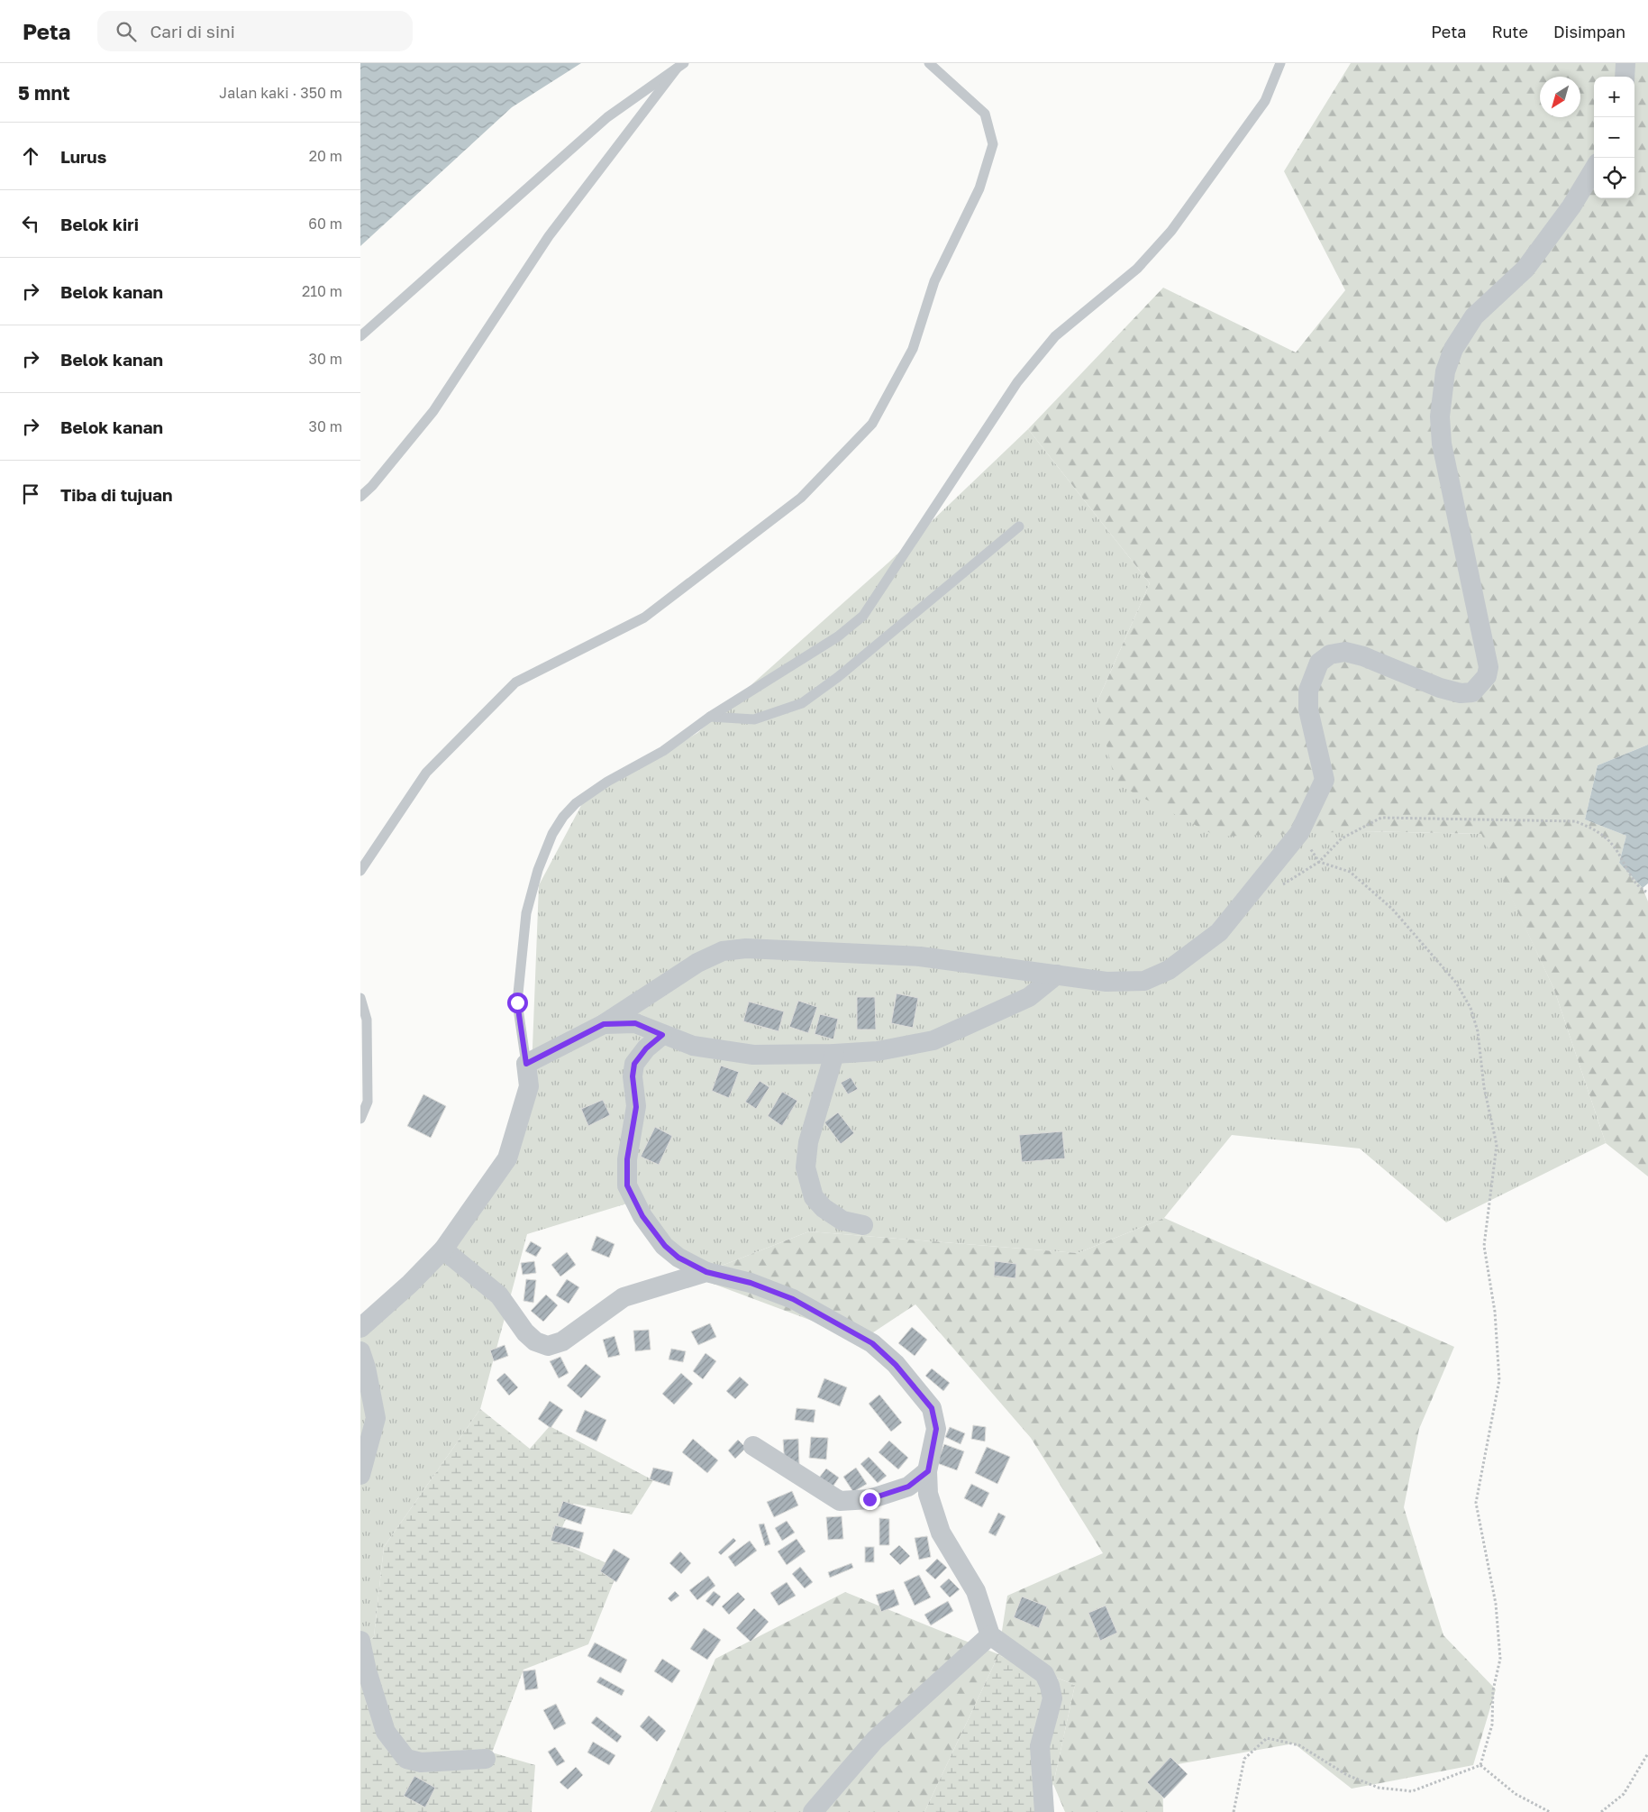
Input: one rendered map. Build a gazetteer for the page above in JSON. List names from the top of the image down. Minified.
{"north":"bottom left","page":{"header":"Peta","search":"Cari di sini","nav":["Peta","Rute","Disimpan"],"heading":["5 mnt","Jalan kaki · 350 m"],"map_buttons":["+","−"],"list":[["Lurus","20 m"],["Belok kiri","60 m"],["Belok kanan","210 m"],["Belok kanan","30 m"],["Belok kanan","30 m"],"Tiba di tujuan"]}}
